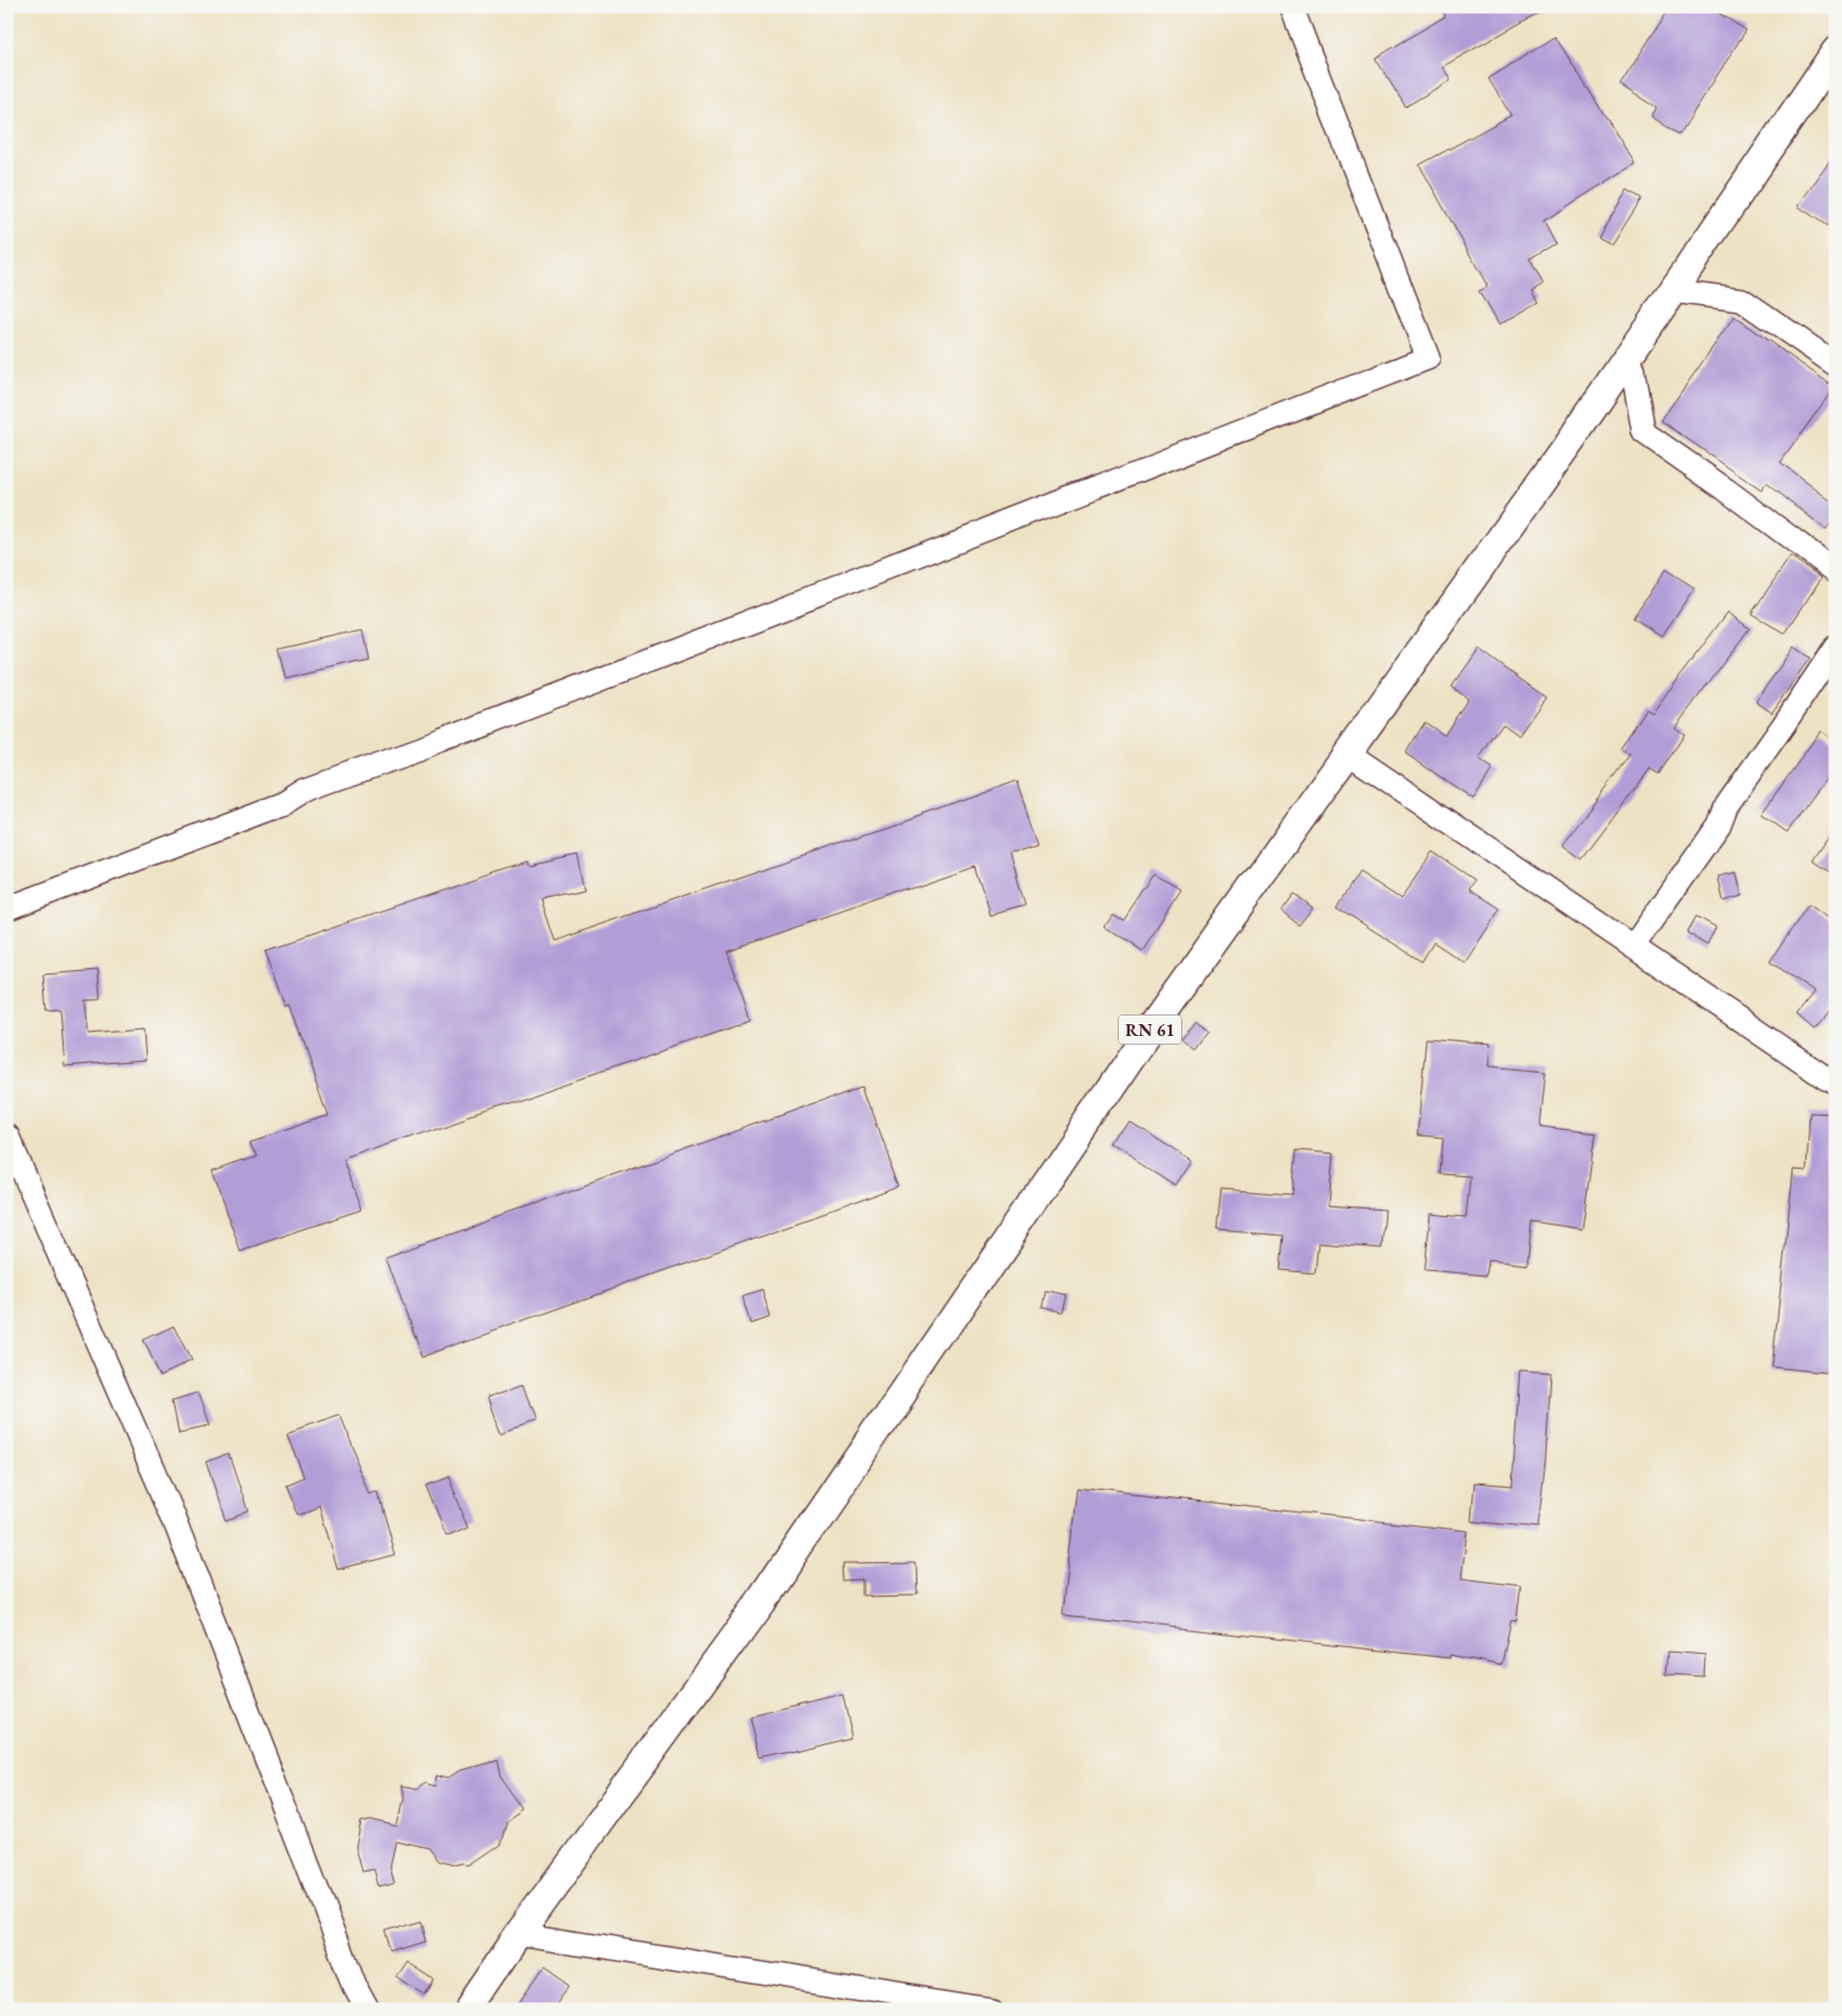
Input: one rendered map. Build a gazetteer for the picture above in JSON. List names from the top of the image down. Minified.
{"streets":{"main road":["RN 61"]}}
